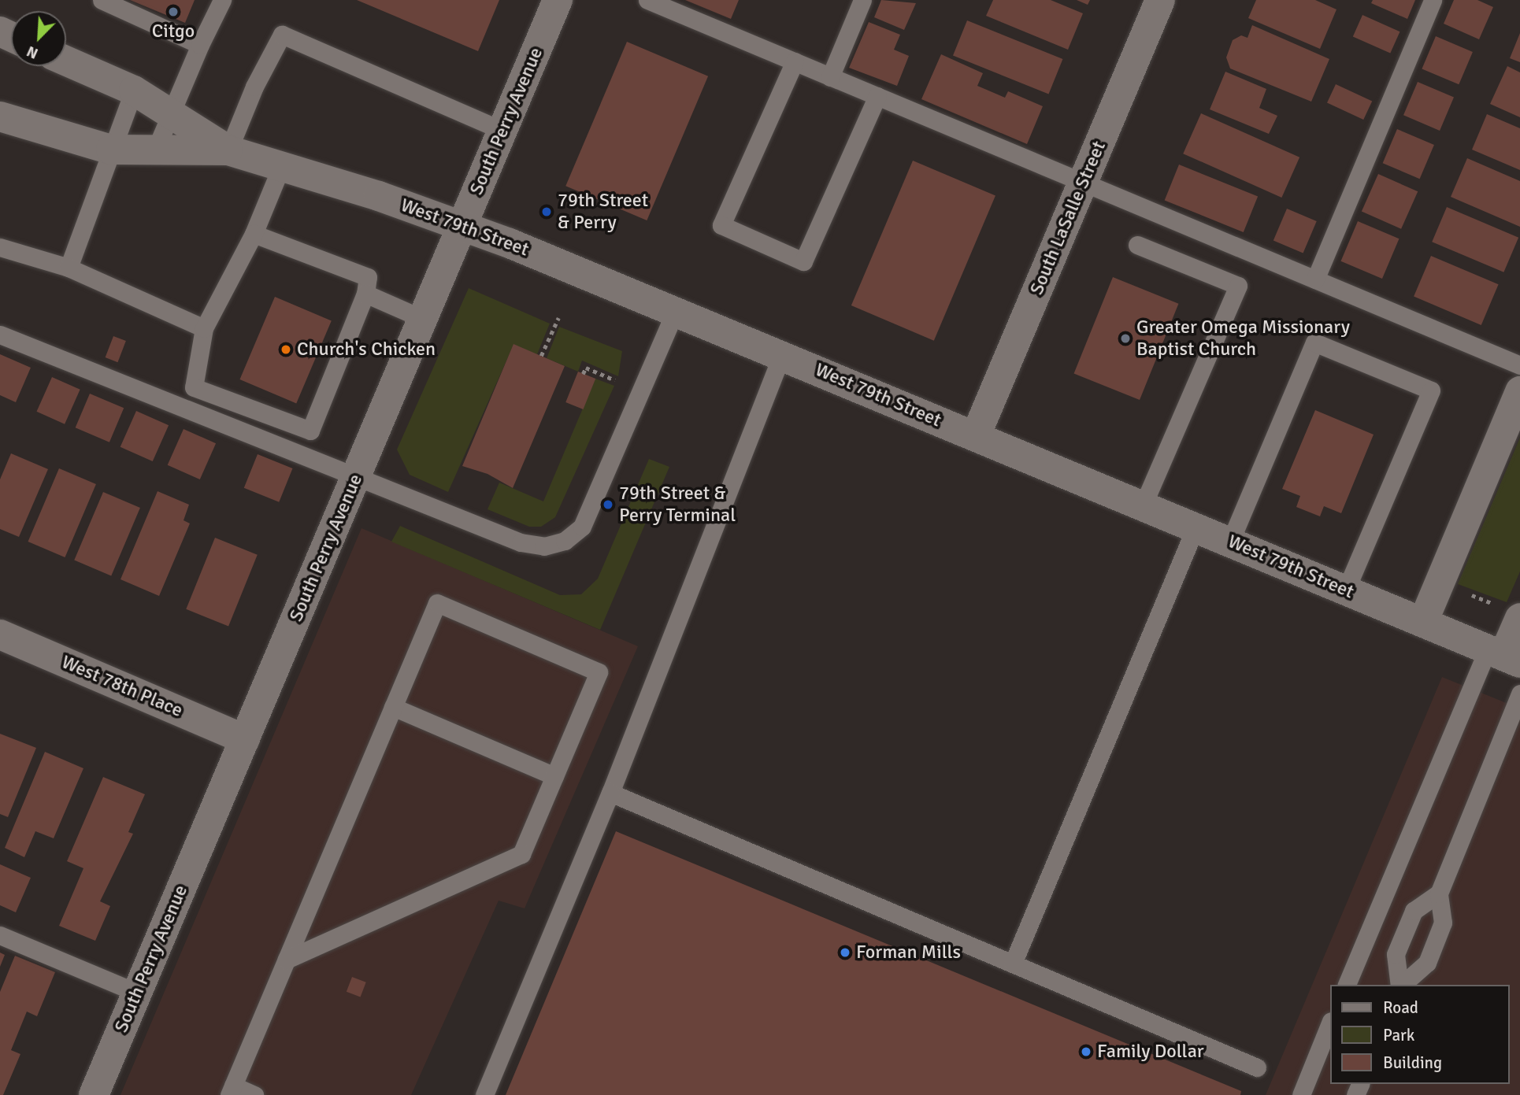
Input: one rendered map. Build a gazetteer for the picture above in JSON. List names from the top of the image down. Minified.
{"streets":{"street":["South Perry Avenue","South LaSalle Street","West 79th Street","West 78th Place"]},"crossings":[["South Perry Avenue","West 79th Street"],["South Perry Avenue","West 78th Place"],["South LaSalle Street","West 79th Street"]],"places":["Citgo","79th Street & Perry","Greater Omega Missionary Baptist Church","Church's Chicken","79th Street & Perry Terminal","Forman Mills","Family Dollar"],"legend":["Road","Park","Building"],"north":"bottom left"}
